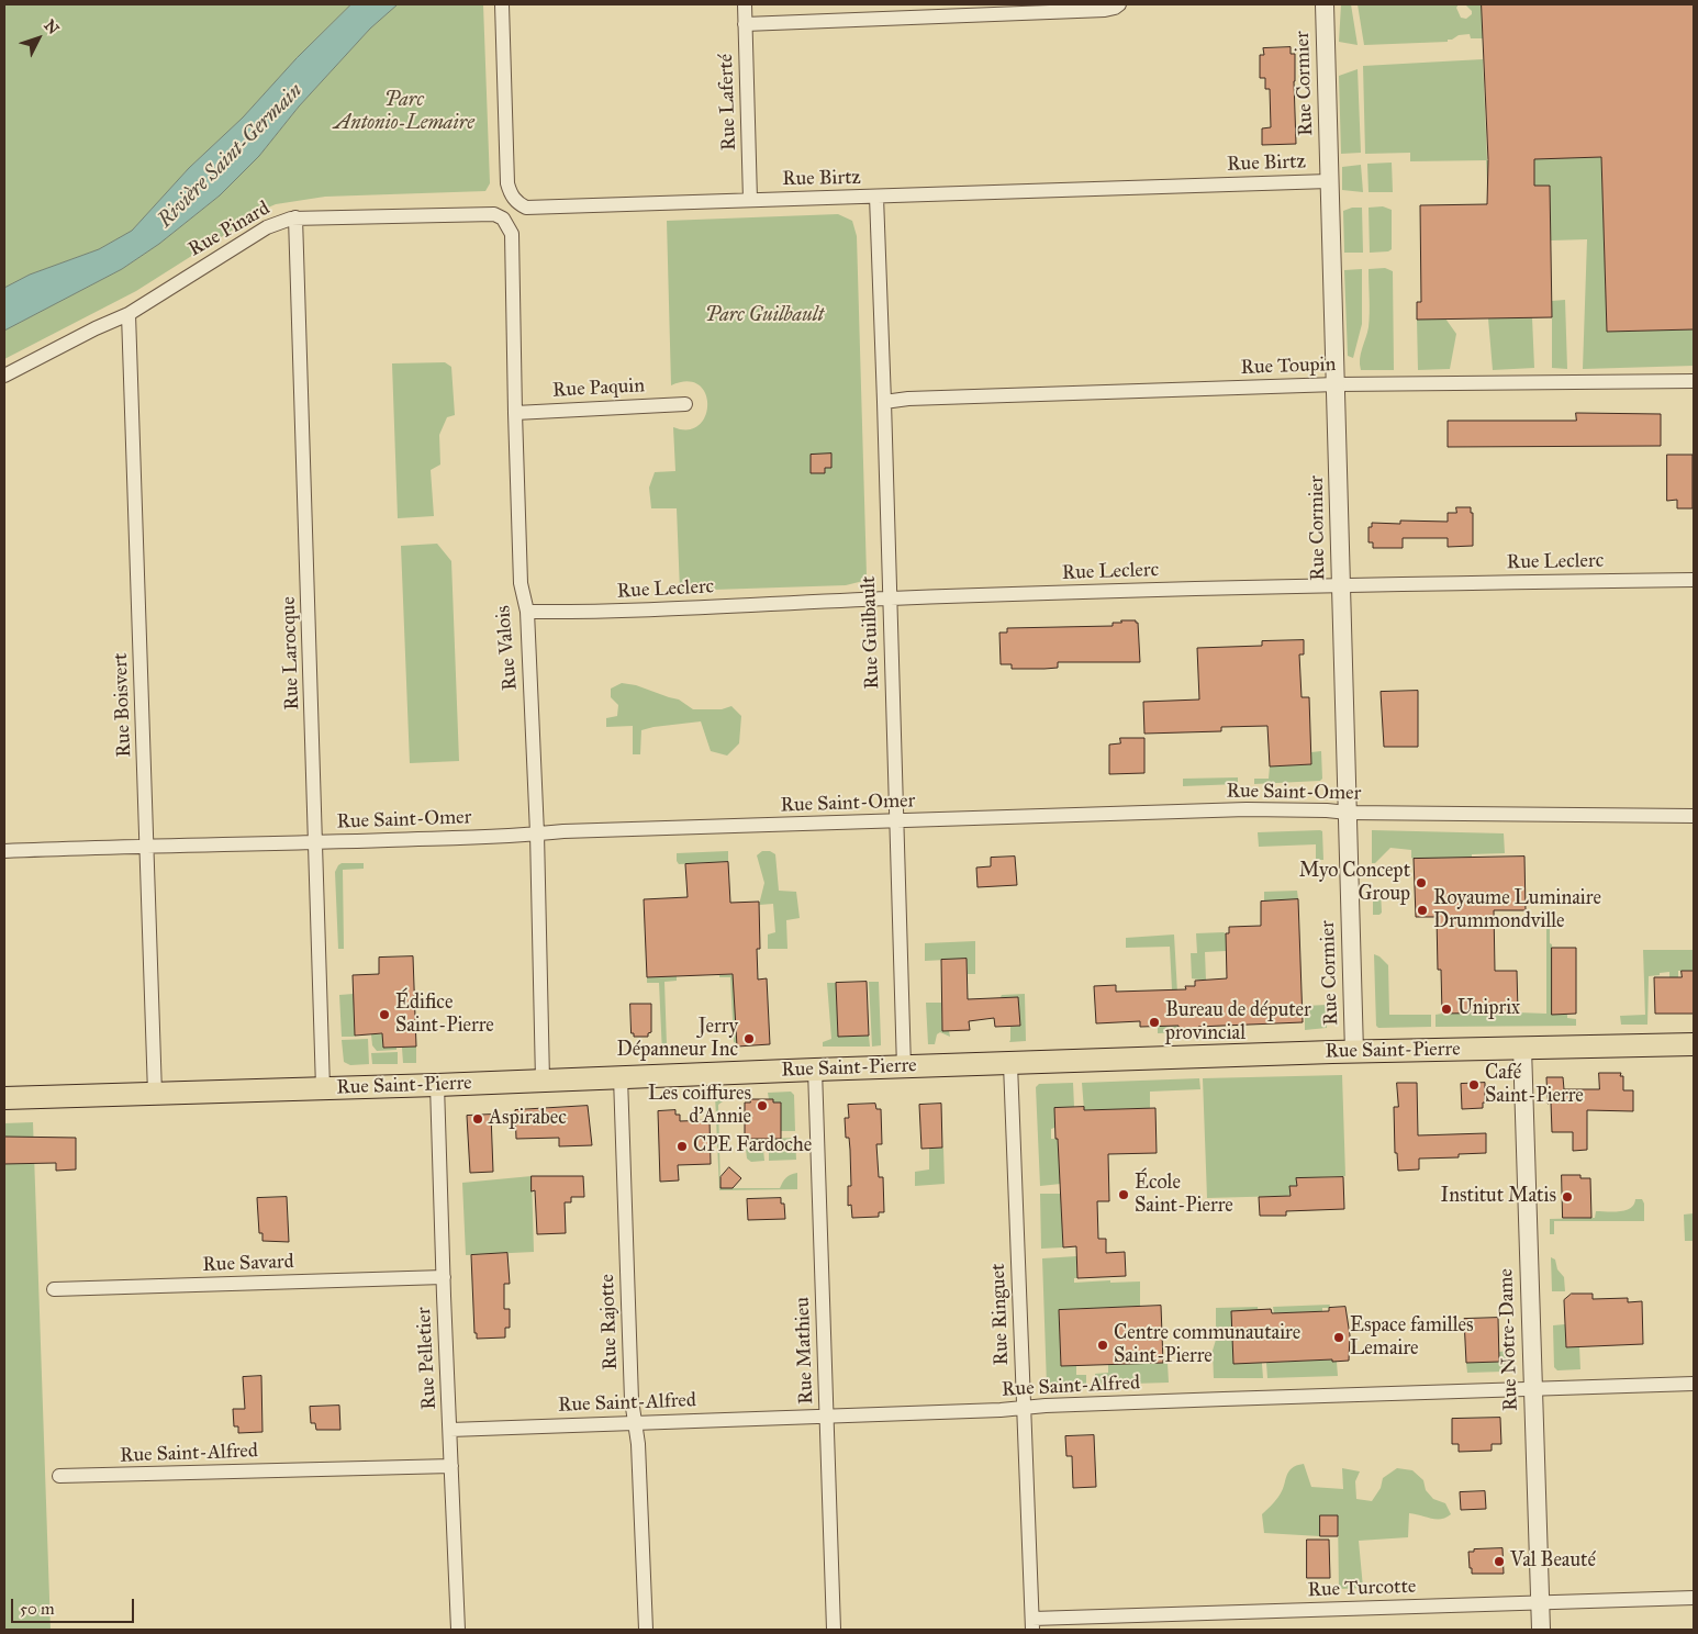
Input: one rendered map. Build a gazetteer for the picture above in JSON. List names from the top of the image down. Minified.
{"streets":{"main road":["Rue Saint-Pierre"],"street":["Rue Cormier","Rue Laferté","Rue Birtz","Rue Pinard","Rue Toupin","Rue Paquin","Rue Leclerc","Rue Guilbault","Rue Valois","Rue Larocque","Rue Boisvert","Rue Saint-Omer","Rue Savard","Rue Ringuet","Rue Rajotte","Rue Notre-Dame","Rue Mathieu","Rue Pelletier","Rue Saint-Alfred","Rue Turcotte"]},"crossings":[["Rue Cormier","Rue Birtz"],["Rue Cormier","Rue Toupin"],["Rue Cormier","Rue Leclerc"],["Rue Cormier","Rue Saint-Omer"],["Rue Cormier","Rue Saint-Pierre"],["Rue Laferté","Rue Birtz"],["Rue Birtz","Rue Guilbault"],["Rue Pinard","Rue Valois"],["Rue Pinard","Rue Larocque"],["Rue Pinard","Rue Boisvert"],["Rue Toupin","Rue Guilbault"],["Rue Paquin","Rue Valois"],["Rue Leclerc","Rue Guilbault"],["Rue Leclerc","Rue Valois"],["Rue Guilbault","Rue Saint-Omer"],["Rue Guilbault","Rue Saint-Pierre"],["Rue Valois","Rue Saint-Omer"],["Rue Valois","Rue Saint-Pierre"],["Rue Larocque","Rue Saint-Omer"],["Rue Larocque","Rue Saint-Pierre"],["Rue Boisvert","Rue Saint-Omer"],["Rue Boisvert","Rue Saint-Pierre"],["Rue Saint-Pierre","Rue Ringuet"],["Rue Saint-Pierre","Rue Rajotte"],["Rue Saint-Pierre","Rue Notre-Dame"],["Rue Saint-Pierre","Rue Mathieu"],["Rue Saint-Pierre","Rue Pelletier"],["Rue Savard","Rue Pelletier"],["Rue Ringuet","Rue Saint-Alfred"],["Rue Ringuet","Rue Turcotte"],["Rue Rajotte","Rue Saint-Alfred"],["Rue Notre-Dame","Rue Saint-Alfred"],["Rue Notre-Dame","Rue Turcotte"],["Rue Mathieu","Rue Saint-Alfred"],["Rue Pelletier","Rue Saint-Alfred"]],"water":["Rivière Saint-Germain"],"parks":["Parc Antonio-Lemaire","Parc Guilbault"],"places":["Myo Concept Group","Royaume Luminaire Drummondville","Uniprix","Édifice Saint-Pierre","Bureau de députer provincial","Jerry Dépanneur Inc","Café Saint-Pierre","Les coiffures d'Annie","Aspirabec","CPE Fardoche","École Saint-Pierre","Institut Matis","Espace familles Lemaire","Centre communautaire Saint-Pierre","Val Beauté"],"scale_bar":"50 m","north":"top right"}
